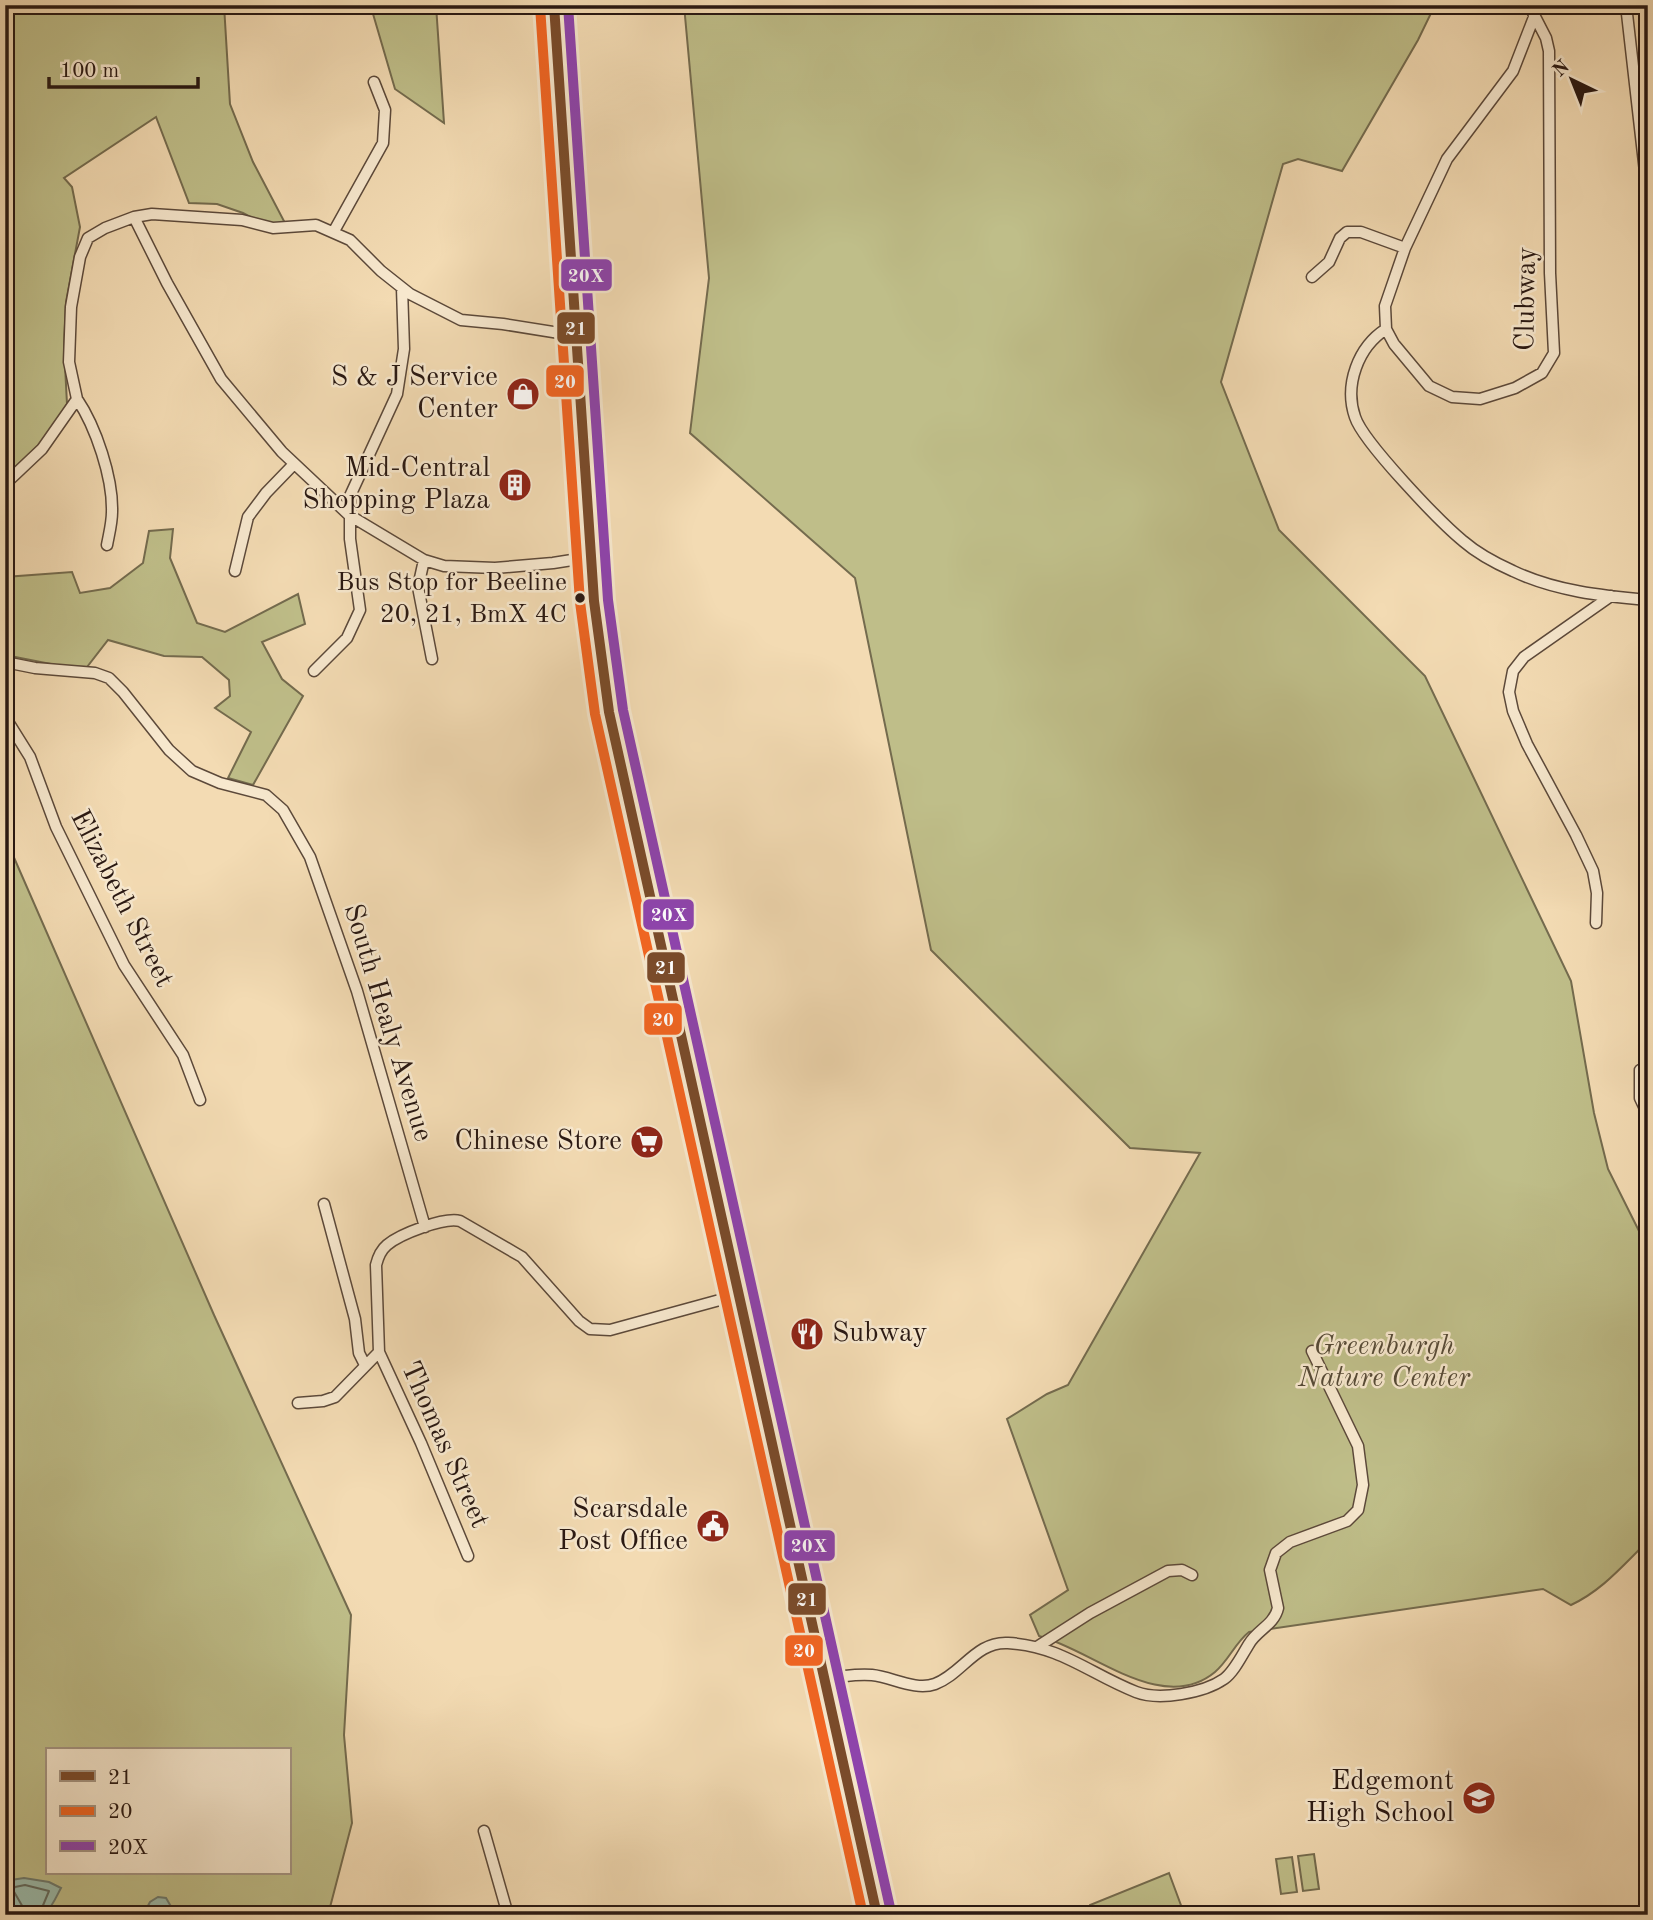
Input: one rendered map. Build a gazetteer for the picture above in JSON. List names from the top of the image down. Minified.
{"streets":{"street":["Clubway","Elizabeth Street","South Healy Avenue","Thomas Street"]},"crossings":[["South Healy Avenue","Thomas Street"]],"parks":["Greenburgh Nature Center"],"places":{"shop":["S & J Service Center"],"building":["Mid-Central Shopping Plaza"],"other":["Bus Stop for Beeline 20, 21, BmX 4C"],"supermarket":["Chinese Store"],"restaurant":["Subway"],"public building":["Scarsdale Post Office"],"school or university":["Edgemont High School"]},"lines":["transit line 21","transit line 20X","transit line 20"],"legend":["21","20","20X"],"scale_bar":"100 m","north":"top left"}
